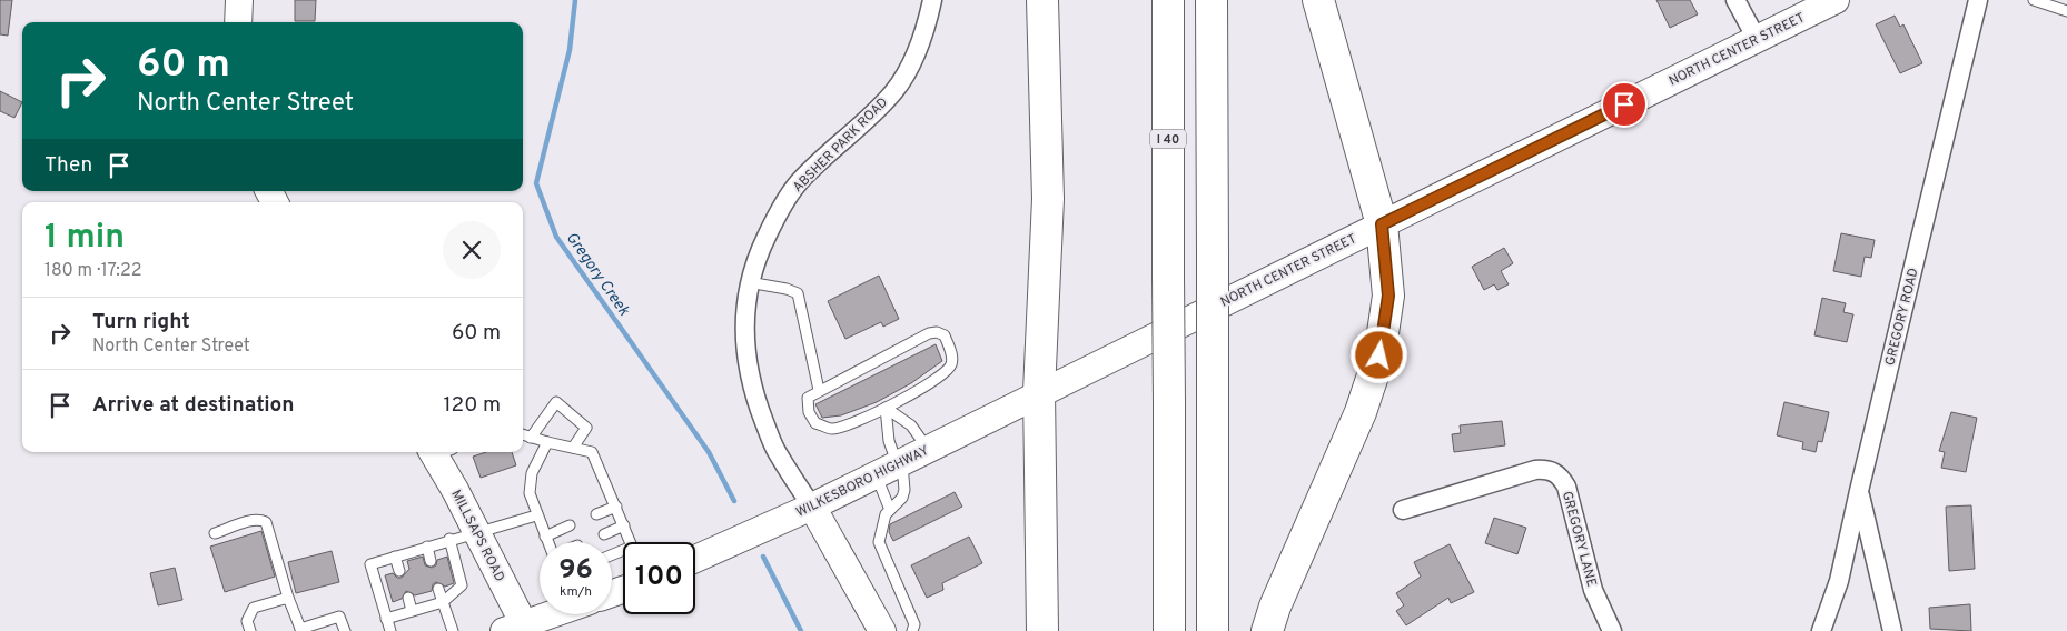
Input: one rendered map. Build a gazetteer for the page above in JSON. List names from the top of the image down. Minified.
{"streets":{"highway":["I 40"],"main road":["NORTH CENTER STREET","WILKESBORO HIGHWAY","MILLSAPS ROAD"],"street":["ABSHER PARK ROAD","GREGORY ROAD","GREGORY LANE"]},"crossings":[["NORTH CENTER STREET","WILKESBORO HIGHWAY"],["ABSHER PARK ROAD","WILKESBORO HIGHWAY"]],"water":["Gregory Creek"],"page":{"turn":["60 m","North Center Street"],"then":"Then","heading":["1 min","180 m · 17:22"],"list":[{"name":"Turn right","note":"North Center Street","value":"60 m"},{"name":"Arrive at destination","value":"120 m"}],"speed":"96 km/h","limit":"100"}}
